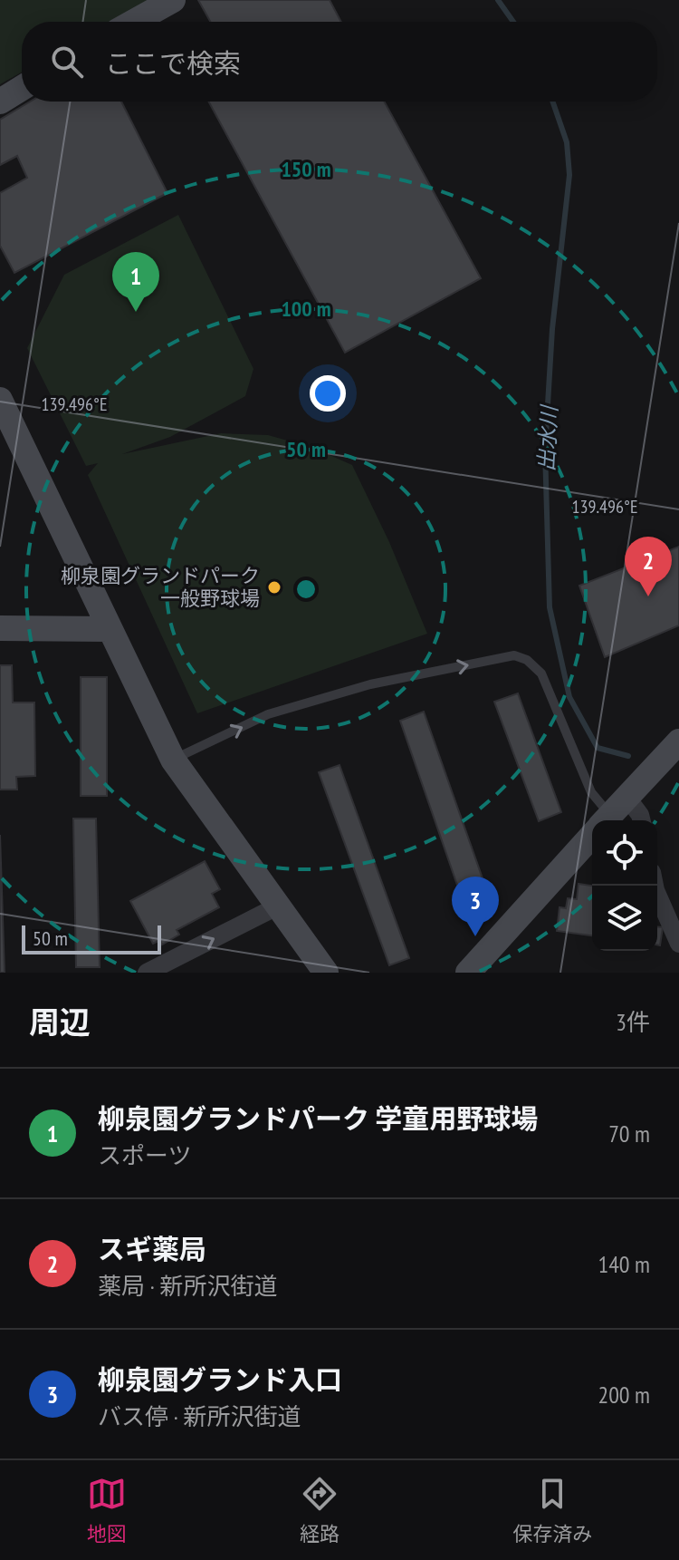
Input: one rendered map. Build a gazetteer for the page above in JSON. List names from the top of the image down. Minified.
{"water":["出水川"],"places":["柳泉園グランドパーク 一般野球場"],"scale_bar":"50 m","page":{"search":"ここで検索","pins":["1","2","3"],"scale":"50 m","heading":["周辺","3件"],"list":[{"mark":"1","name":"柳泉園グランドパーク 学童用野球場","note":"スポーツ","value":"70 m"},{"mark":"2","name":"スギ薬局","note":"薬局 · 新所沢街道","value":"140 m"},{"mark":"3","name":"柳泉園グランド入口","note":"バス停 · 新所沢街道","value":"200 m"}],"nav":["地図","経路","保存済み"]},"coordinates":["139.496°E"],"rings":["150 m","100 m","50 m"]}
